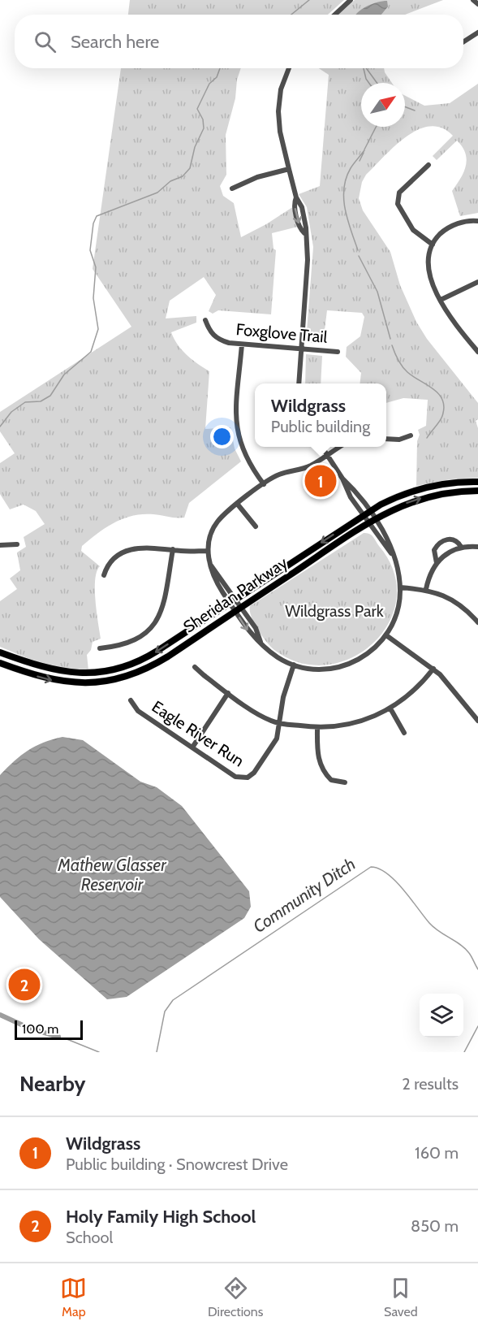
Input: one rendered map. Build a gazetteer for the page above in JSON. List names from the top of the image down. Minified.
{"streets":{"main road":["Sheridan Parkway"],"street":["Foxglove Trail","Eagle River Run"]},"water":["Mathew Glasser Reservoir","Community Ditch"],"parks":["Wildgrass Park"],"scale_bar":"100 m","north":"top right","page":{"search":"Search here","popup":["Wildgrass","Public building"],"pins":["1","2"],"scale":"100 m","heading":["Nearby","2 results"],"list":[{"mark":"1","name":"Wildgrass","note":"Public building · Snowcrest Drive","value":"160 m"},{"mark":"2","name":"Holy Family High School","note":"School","value":"850 m"}],"nav":["Map","Directions","Saved"]}}
